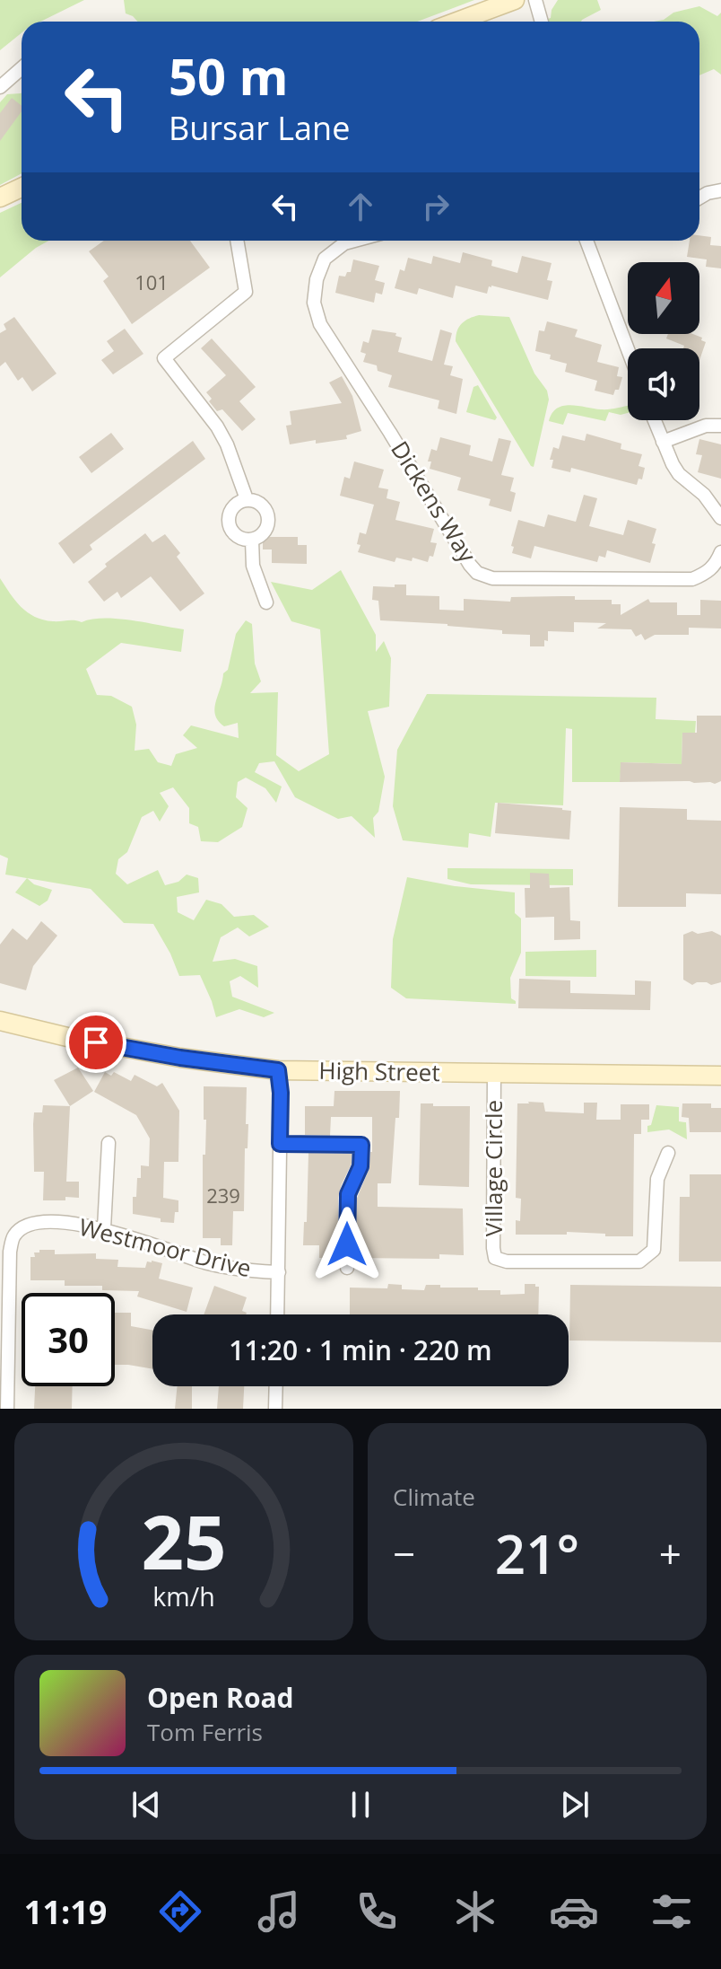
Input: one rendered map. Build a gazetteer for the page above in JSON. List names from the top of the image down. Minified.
{"streets":{"main road":["High Street"],"street":["Dickens Way","Village Circle","Westmoor Drive"]},"crossings":[["High Street","Village Circle"]],"house_numbers":["101","239"],"north":"top","page":{"turn":["50 m","Bursar Lane"],"limit":"30","trip":"11:20 · 1 min · 220 m","tile":"Climate","heat":["−","21°","+"],"song":["Open Road","Tom Ferris"],"tabs":"11:19","gauge":["25","km/h"]}}
